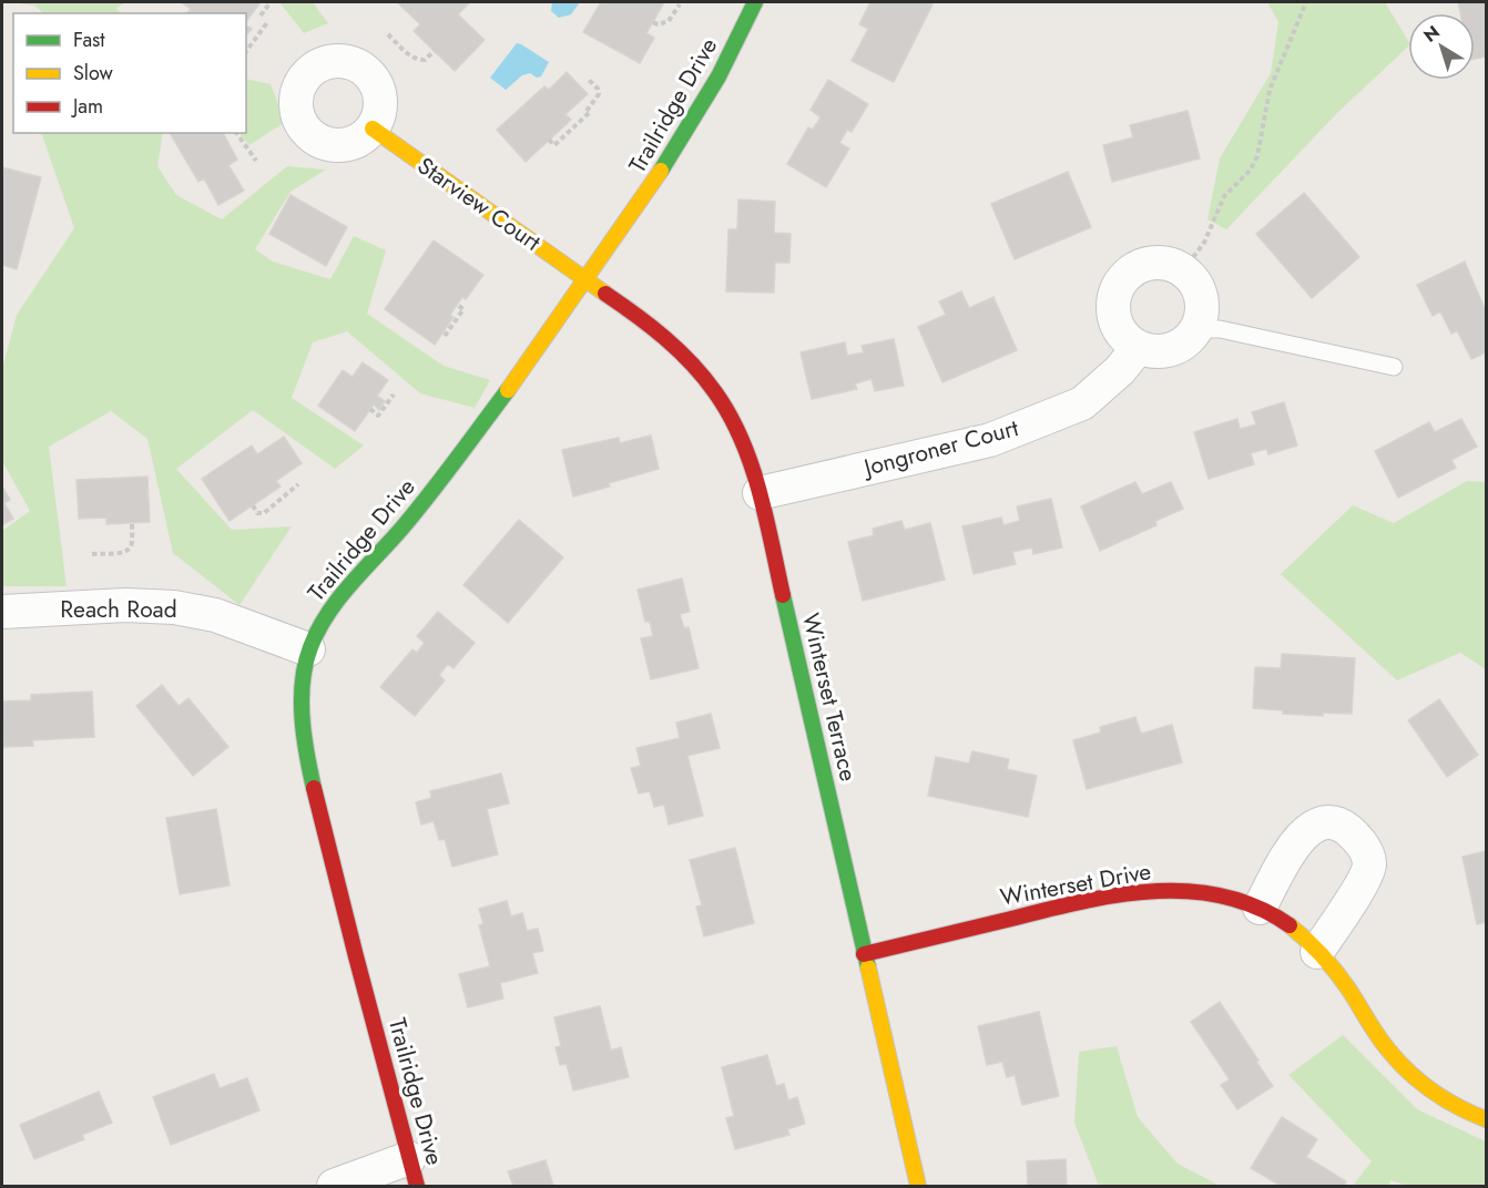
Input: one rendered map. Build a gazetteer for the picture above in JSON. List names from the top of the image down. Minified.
{"streets":{"street":["Trailridge Drive","Starview Court","Jongroner Court","Reach Road","Winterset Terrace","Winterset Drive"]},"crossings":[["Trailridge Drive","Starview Court"],["Trailridge Drive","Reach Road"],["Trailridge Drive","Winterset Terrace"],["Starview Court","Winterset Terrace"],["Jongroner Court","Winterset Terrace"],["Winterset Terrace","Winterset Drive"]],"legend":["Fast","Slow","Jam"],"north":"top left"}
